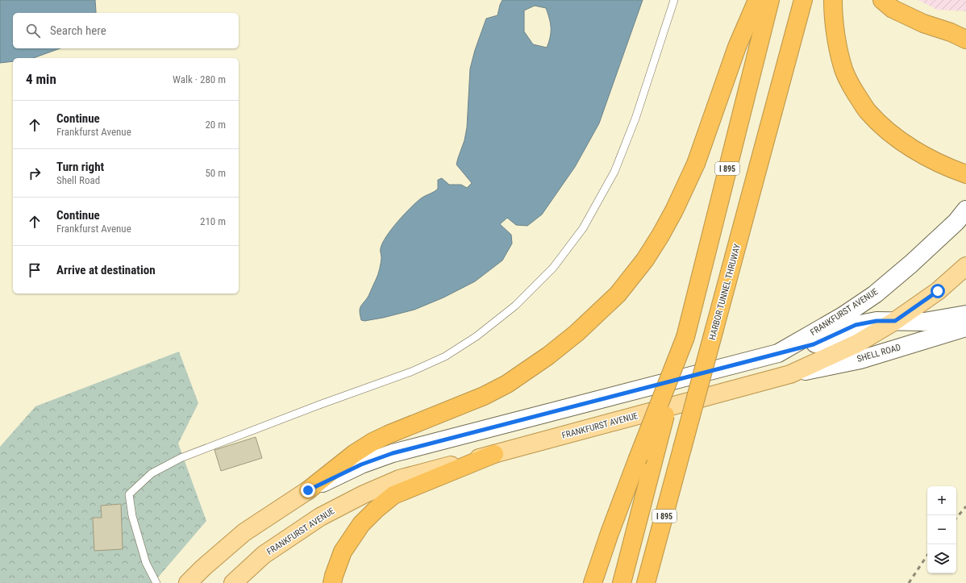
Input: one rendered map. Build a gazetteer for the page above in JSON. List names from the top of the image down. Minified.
{"streets":{"highway":["I 895","HARBOR TUNNEL THRUWAY"],"main road":["FRANKFURST AVENUE","SHELL ROAD"]},"crossings":[["FRANKFURST AVENUE","SHELL ROAD"]],"page":{"search":"Search here","heading":["4 min","Walk · 280 m"],"list":[["Continue","Frankfurst Avenue","20 m"],["Turn right","Shell Road","50 m"],["Continue","Frankfurst Avenue","210 m"],"Arrive at destination"],"map_buttons":["+","−"]}}
